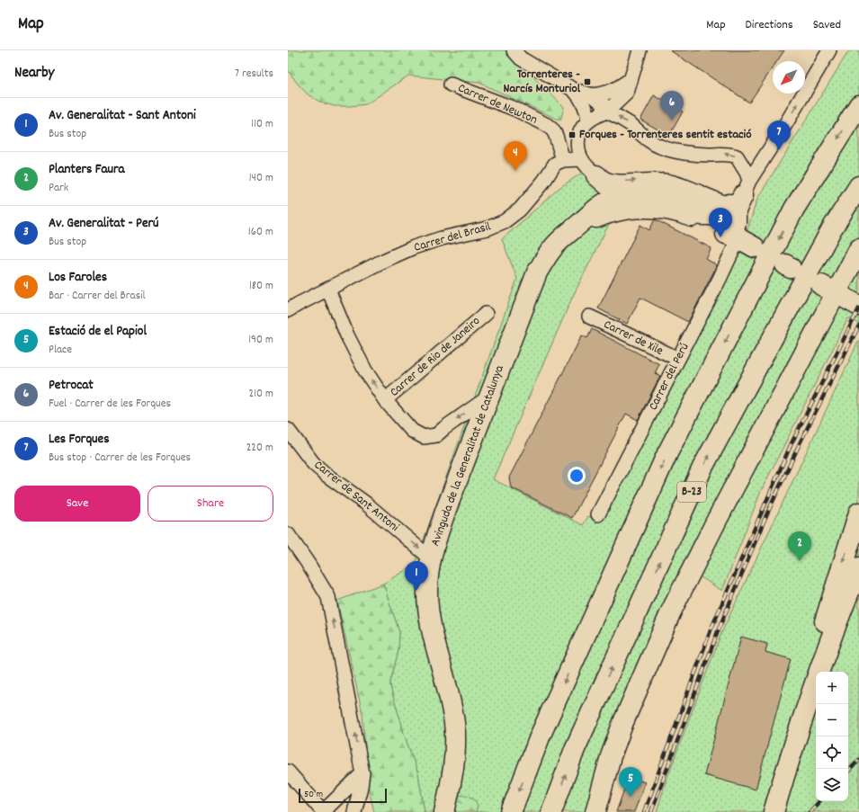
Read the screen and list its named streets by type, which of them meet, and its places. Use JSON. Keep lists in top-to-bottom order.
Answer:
{
  "streets": {
    "main road": ["Avinguda de la Generalitat de Catalunya", "B-23"],
    "street": [
      "Carrer de Newton",
      "Carrer del Brasil",
      "Carrer de Xile",
      "Carrer de Rio de Janeiro",
      "Carrer del Perú",
      "Carrer de Sant Antoni"
    ]
  },
  "crossings": [
    ["Carrer de Newton", "Carrer del Brasil"],
    ["Carrer de Xile", "Carrer del Perú"],
    ["Carrer del Perú", "Avinguda de la Generalitat de Catalunya"],
    ["Avinguda de la Generalitat de Catalunya", "Carrer de Sant Antoni"]
  ],
  "one_way": ["Carrer de Sant Antoni"],
  "places": {
    "transit": ["Torrenteres - Narcís Monturiol", "Forques - Torrenteres sentit estació"]
  },
  "scale_bar": "50 m",
  "north": "bottom left",
  "page": {
    "header": "Map",
    "nav": ["Map", "Directions", "Saved"],
    "heading": ["Nearby", "7 results"],
    "pins": [
      "6",
      "7",
      "4",
      "3",
      "2",
      "1",
      "5"
    ],
    "list": [
      {
        "mark": "1",
        "name": "Av. Generalitat - Sant Antoni",
        "note": "Bus stop",
        "value": "110 m"
      },
      {
        "mark": "2",
        "name": "Planters Faura",
        "note": "Park",
        "value": "140 m"
      },
      {
        "mark": "3",
        "name": "Av. Generalitat - Perú",
        "note": "Bus stop",
        "value": "160 m"
      },
      {
        "mark": "4",
        "name": "Los Faroles",
        "note": "Bar · Carrer del Brasil",
        "value": "180 m"
      },
      {
        "mark": "5",
        "name": "Estació de el Papiol",
        "note": "Place",
        "value": "190 m"
      },
      {
        "mark": "6",
        "name": "Petrocat",
        "note": "Fuel · Carrer de les Forques",
        "value": "210 m"
      },
      {
        "mark": "7",
        "name": "Les Forques",
        "note": "Bus stop · Carrer de les Forques",
        "value": "220 m"
      }
    ],
    "buttons": ["Save", "Share"],
    "map_buttons": ["+", "−"],
    "scale": "50 m"
  }
}
